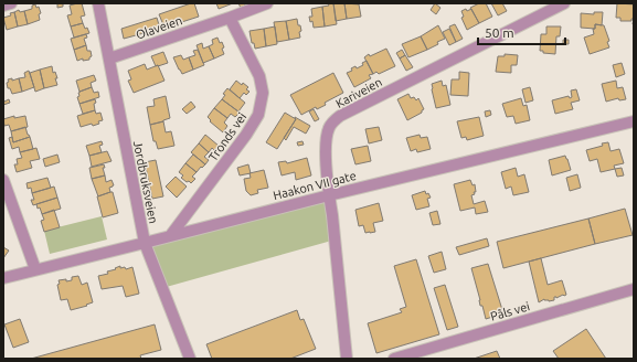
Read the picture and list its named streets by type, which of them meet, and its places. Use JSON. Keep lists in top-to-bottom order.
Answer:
{
  "streets": {
    "street": [
      "Olaveien",
      "Kariveien",
      "Tronds vei",
      "Jordbruksveien",
      "Haakon VII gate",
      "Påls vei"
    ]
  },
  "crossings": [
    ["Olaveien", "Tronds vei"],
    ["Olaveien", "Jordbruksveien"],
    ["Kariveien", "Haakon VII gate"],
    ["Tronds vei", "Haakon VII gate"],
    ["Jordbruksveien", "Haakon VII gate"]
  ],
  "scale_bar": "50 m"
}
